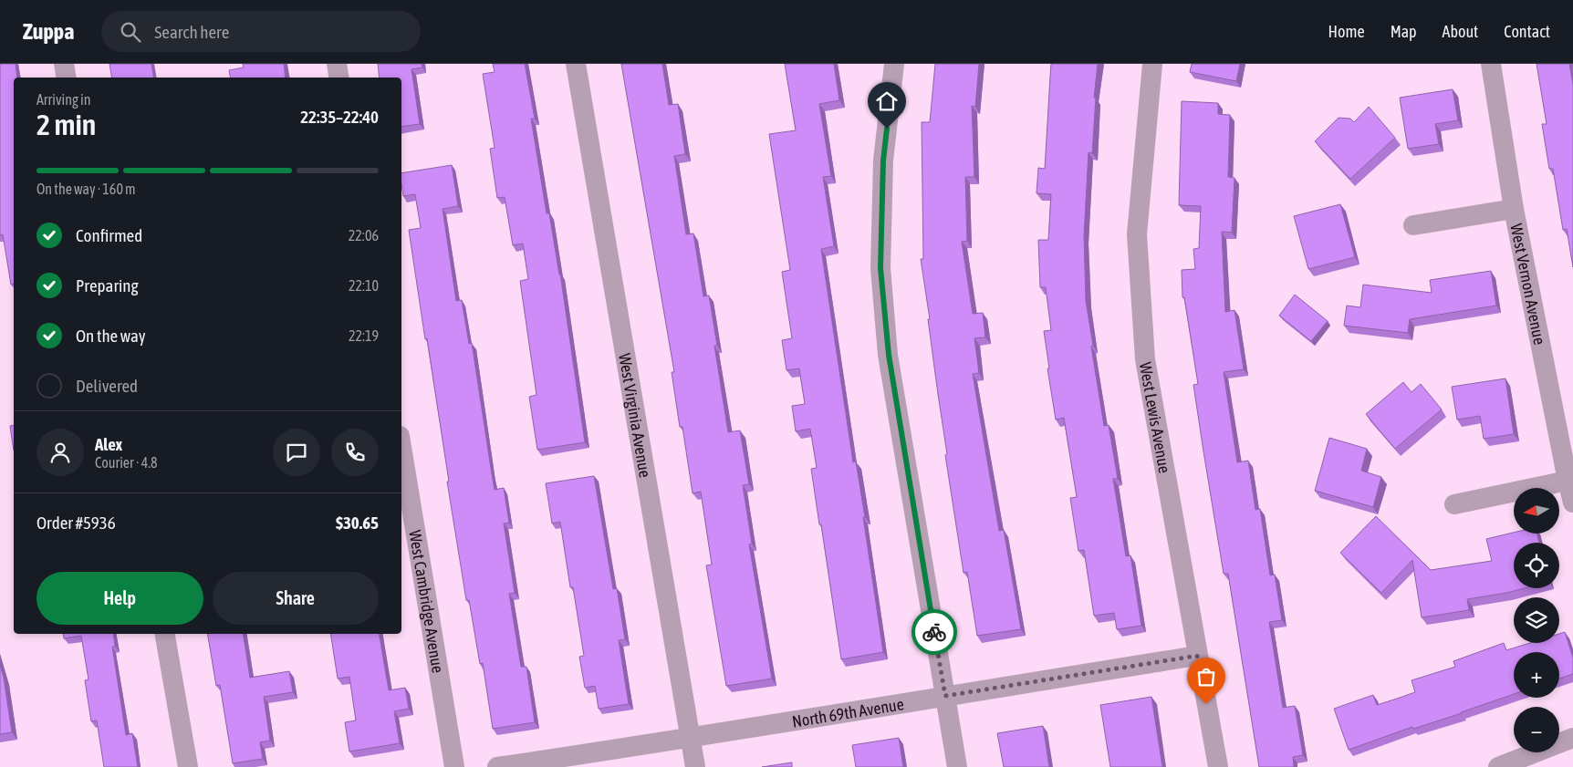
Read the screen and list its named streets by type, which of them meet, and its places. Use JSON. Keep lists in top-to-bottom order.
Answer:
{
  "streets": {
    "street": [
      "West Vernon Avenue",
      "West Virginia Avenue",
      "West Lewis Avenue",
      "West Cambridge Avenue",
      "North 69th Avenue"
    ]
  },
  "crossings": [
    ["West Virginia Avenue", "North 69th Avenue"],
    ["West Lewis Avenue", "North 69th Avenue"]
  ],
  "north": "left",
  "page": {
    "header": "Zuppa",
    "search": "Search here",
    "nav": [
      "Home",
      "Map",
      "About",
      "Contact"
    ],
    "heading": ["2 min", "Arriving in", "22:35–22:40"],
    "panel": [
      "Alex",
      "Courier · 4.8",
      "Order #5936",
      "$30.65"
    ],
    "bar": "On the way · 160 m",
    "list": [
      ["Confirmed", "22:06"],
      ["Preparing", "22:10"],
      ["On the way", "22:19"],
      "Delivered"
    ],
    "map_buttons": ["+", "−"],
    "buttons": ["Help", "Share"]
  }
}
